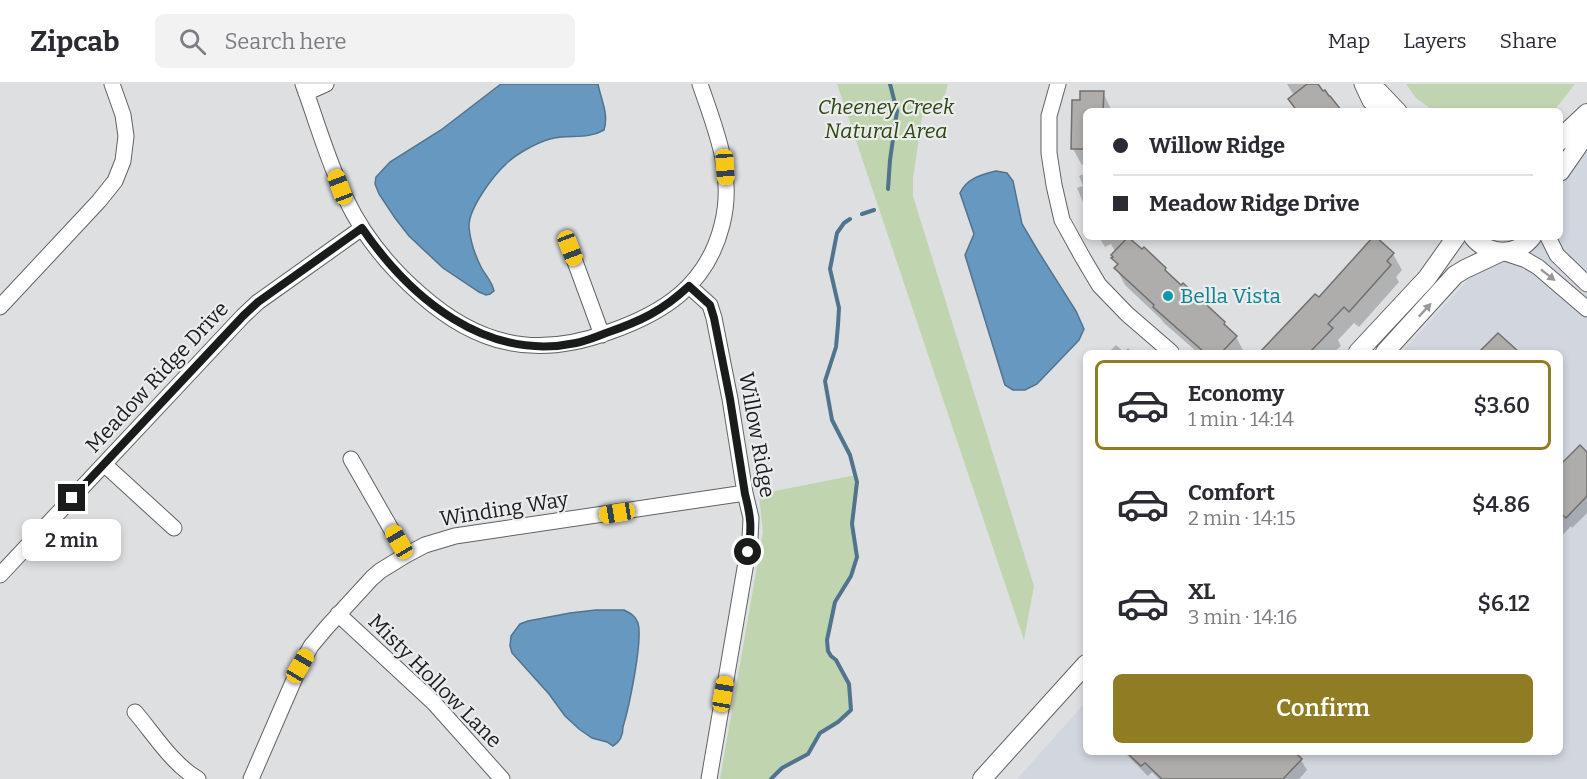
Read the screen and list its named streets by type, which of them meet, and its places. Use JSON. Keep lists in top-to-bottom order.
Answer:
{
  "streets": {
    "street": [
      "Meadow Ridge Drive",
      "Willow Ridge",
      "Winding Way",
      "Misty Hollow Lane"
    ]
  },
  "crossings": [
    ["Willow Ridge", "Winding Way"],
    ["Winding Way", "Misty Hollow Lane"]
  ],
  "parks": ["Cheeney Creek Natural Area"],
  "places": ["Bella Vista"],
  "page": {
    "header": "Zipcab",
    "search": "Search here",
    "nav": ["Map", "Layers", "Share"],
    "banner": ["Willow Ridge", "Meadow Ridge Drive"],
    "list": [
      {
        "name": "Economy",
        "note": "1 min · 14:14",
        "value": "$3.60"
      },
      {
        "name": "Comfort",
        "note": "2 min · 14:15",
        "value": "$4.86"
      },
      {
        "name": "XL",
        "note": "3 min · 14:16",
        "value": "$6.12"
      }
    ],
    "bubble": "2 min",
    "buttons": "Confirm"
  }
}
